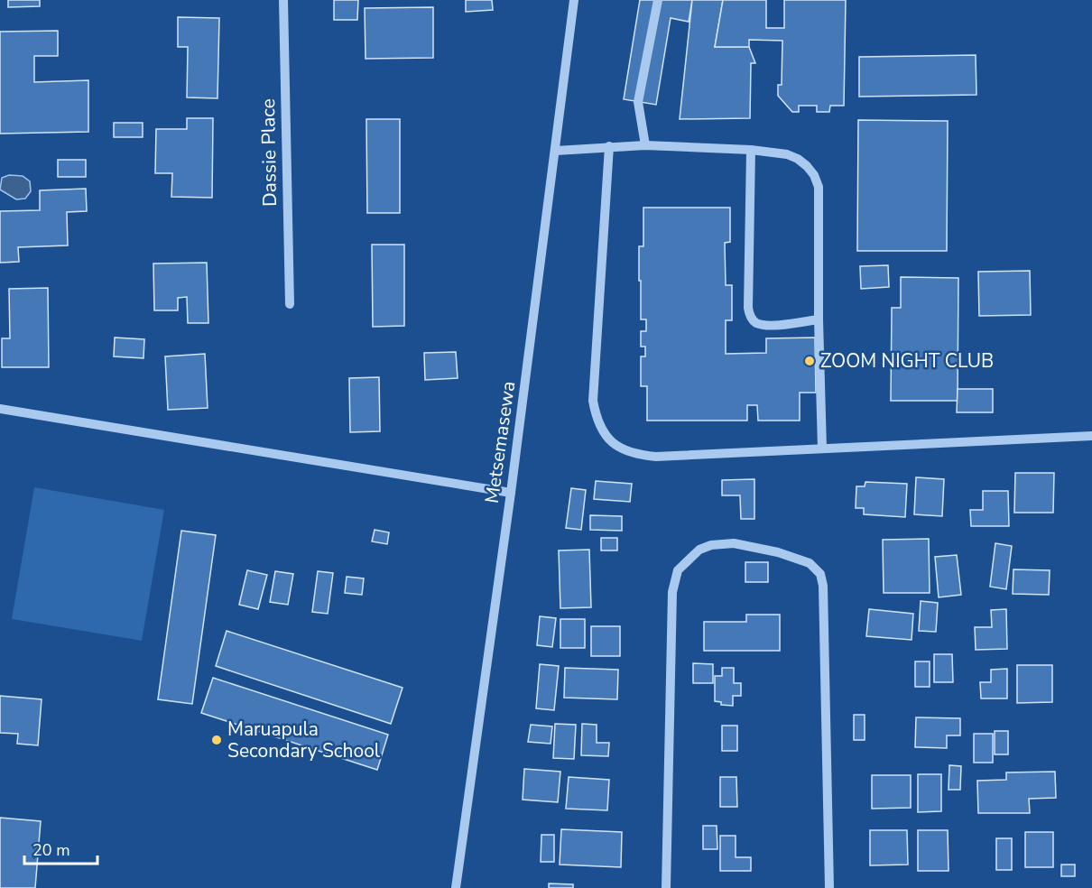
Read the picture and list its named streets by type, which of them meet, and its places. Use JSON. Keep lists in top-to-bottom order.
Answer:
{
  "streets": {
    "street": ["Dassie Place", "Metsemasewa"]
  },
  "places": ["ZOOM NIGHT CLUB", "Maruapula Secondary School"],
  "scale_bar": "20 m"
}
